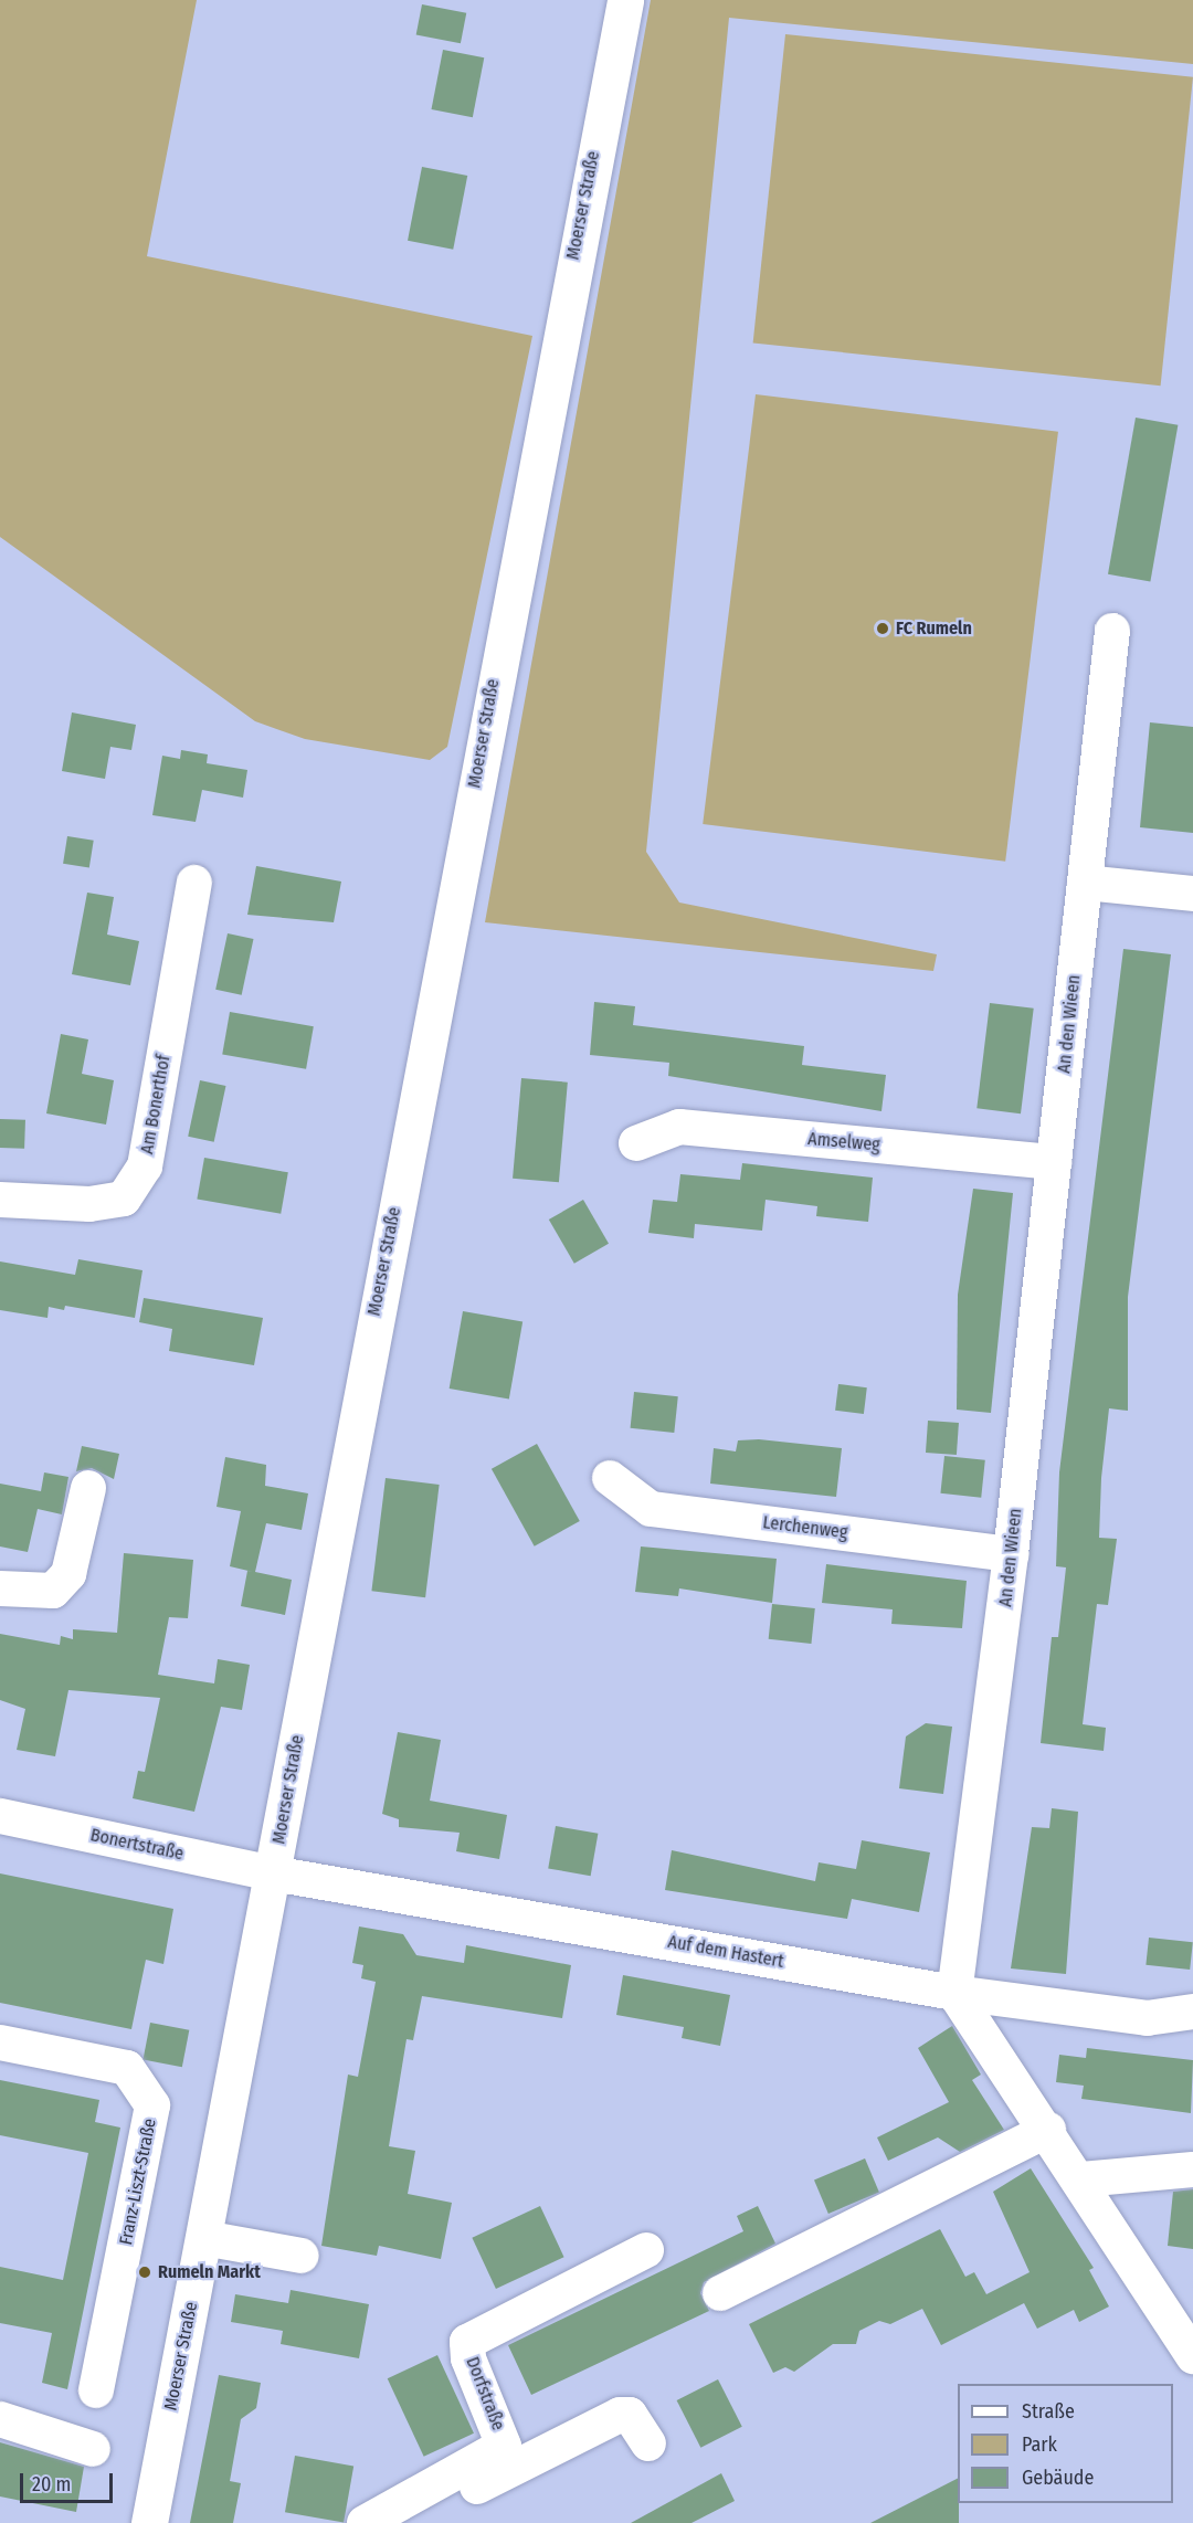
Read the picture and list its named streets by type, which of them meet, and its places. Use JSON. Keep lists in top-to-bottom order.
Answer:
{
  "streets": {
    "main road": ["Moerser Straße"],
    "street": [
      "An den Wieen",
      "Am Bonerthof",
      "Amselweg",
      "Lerchenweg",
      "Bonertstraße",
      "Auf dem Hastert",
      "Franz-Liszt-Straße",
      "Dorfstraße"
    ]
  },
  "crossings": [
    ["Moerser Straße", "Bonertstraße"],
    ["Moerser Straße", "Auf dem Hastert"],
    ["An den Wieen", "Amselweg"],
    ["An den Wieen", "Lerchenweg"],
    ["An den Wieen", "Auf dem Hastert"],
    ["Bonertstraße", "Auf dem Hastert"]
  ],
  "places": ["FC Rumeln", "Rumeln Markt"],
  "legend": ["Straße", "Park", "Gebäude"],
  "scale_bar": "20 m"
}
